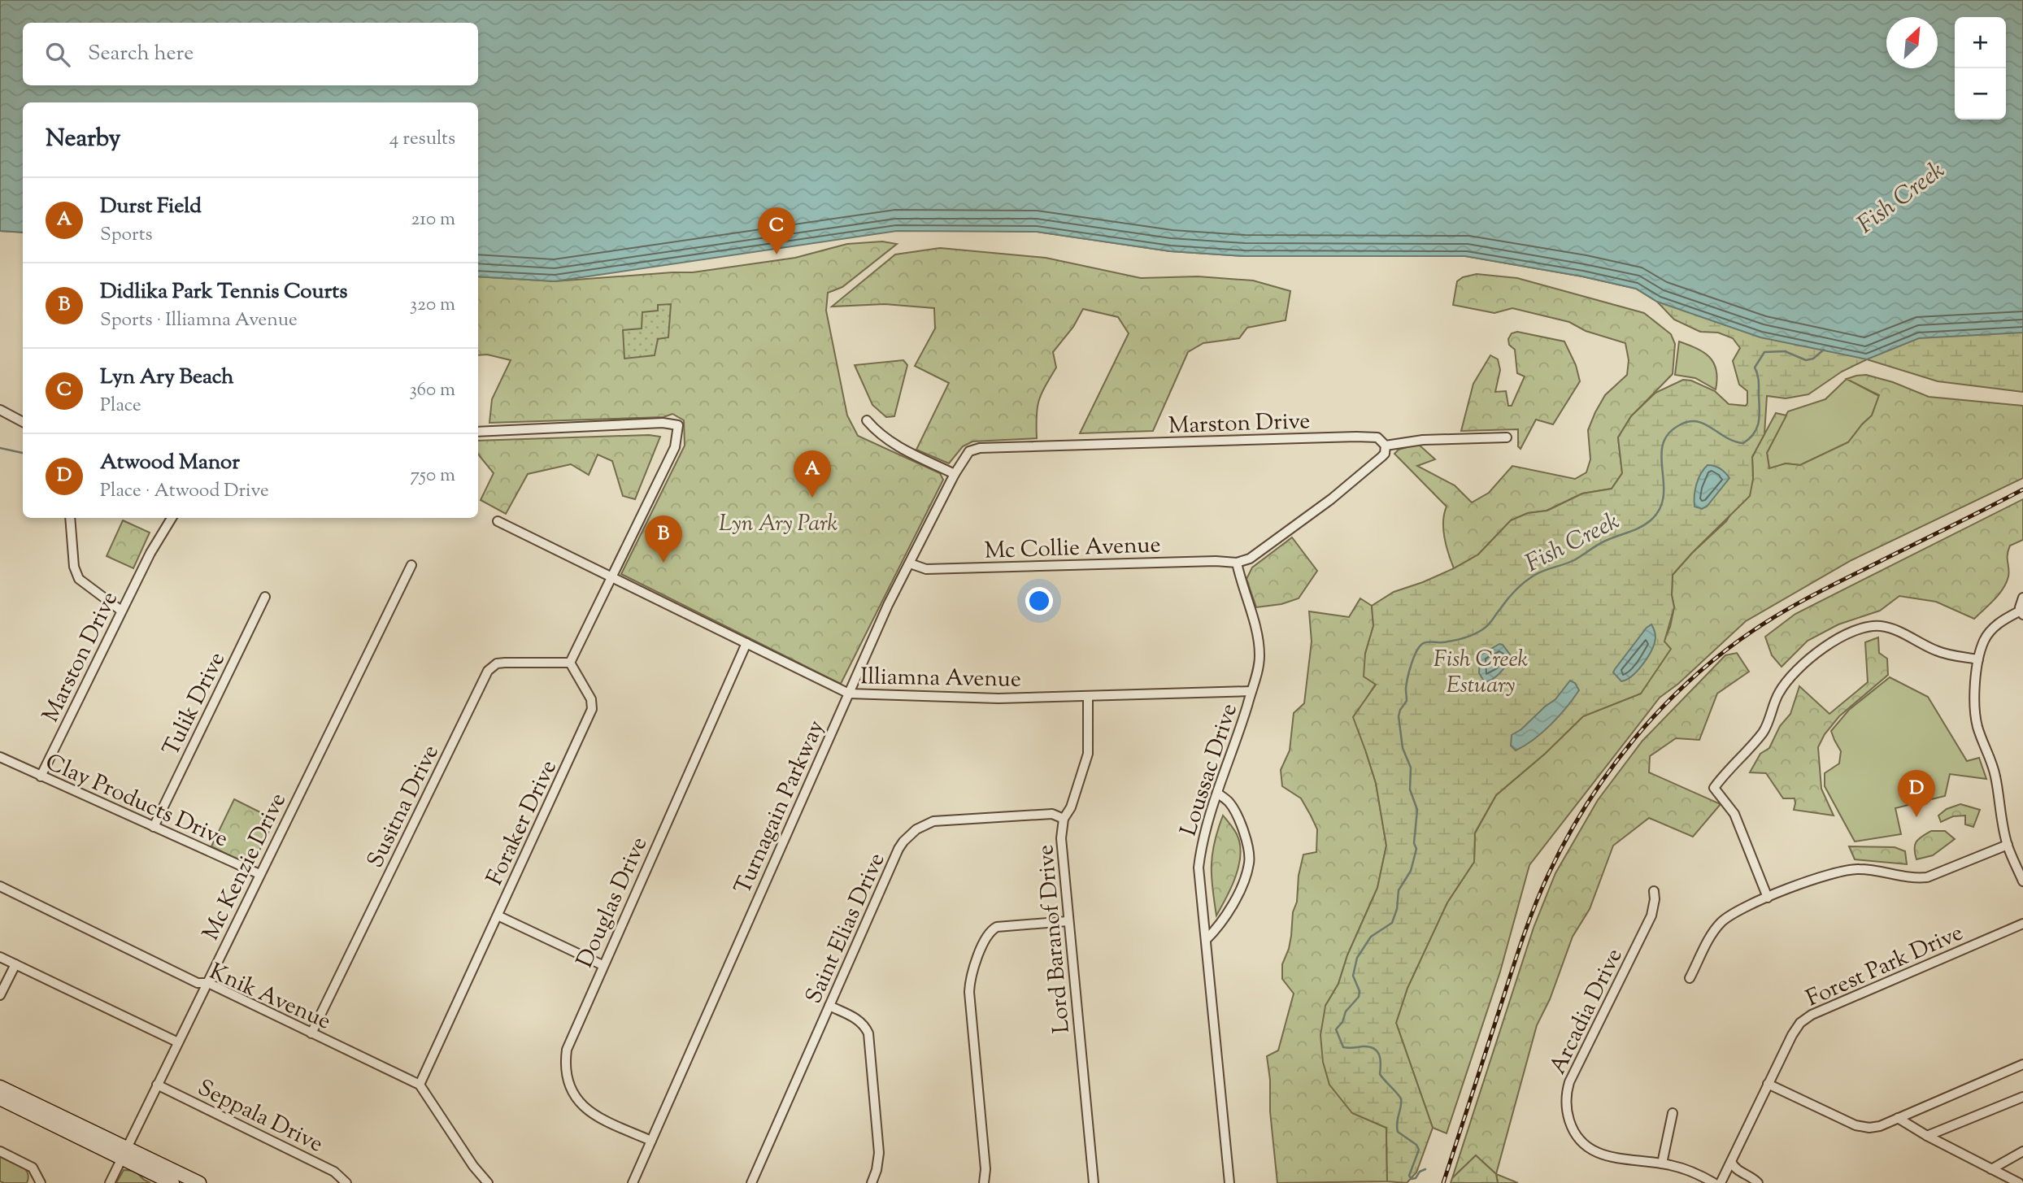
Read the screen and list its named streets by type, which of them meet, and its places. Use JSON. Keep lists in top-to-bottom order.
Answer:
{
  "streets": {
    "street": [
      "Marston Drive",
      "Mc Collie Avenue",
      "Illiamna Avenue",
      "Tulik Drive",
      "Loussac Drive",
      "Clay Products Drive",
      "Susitna Drive",
      "Turnagain Parkway",
      "Foraker Drive",
      "Mc Kenzie Drive",
      "Douglas Drive",
      "Saint Elias Drive",
      "Lord Baranof Drive",
      "Forest Park Drive",
      "Knik Avenue",
      "Arcadia Drive",
      "Seppala Drive"
    ]
  },
  "crossings": [
    ["Marston Drive", "Clay Products Drive"],
    ["Marston Drive", "Turnagain Parkway"],
    ["Mc Collie Avenue", "Loussac Drive"],
    ["Mc Collie Avenue", "Turnagain Parkway"],
    ["Illiamna Avenue", "Loussac Drive"],
    ["Illiamna Avenue", "Turnagain Parkway"],
    ["Illiamna Avenue", "Douglas Drive"],
    ["Illiamna Avenue", "Lord Baranof Drive"],
    ["Tulik Drive", "Clay Products Drive"],
    ["Clay Products Drive", "Mc Kenzie Drive"],
    ["Susitna Drive", "Foraker Drive"],
    ["Susitna Drive", "Knik Avenue"],
    ["Turnagain Parkway", "Douglas Drive"],
    ["Foraker Drive", "Knik Avenue"],
    ["Mc Kenzie Drive", "Knik Avenue"],
    ["Mc Kenzie Drive", "Seppala Drive"],
    ["Saint Elias Drive", "Lord Baranof Drive"]
  ],
  "water": ["Fish Creek"],
  "parks": ["Lyn Ary Park", "Fish Creek Estuary"],
  "north": "top right",
  "page": {
    "map_buttons": ["+", "−"],
    "search": "Search here",
    "heading": ["Nearby", "4 results"],
    "list": [
      {
        "mark": "A",
        "name": "Durst Field",
        "note": "Sports",
        "value": "210 m"
      },
      {
        "mark": "B",
        "name": "Didlika Park Tennis Courts",
        "note": "Sports · Illiamna Avenue",
        "value": "320 m"
      },
      {
        "mark": "C",
        "name": "Lyn Ary Beach",
        "note": "Place",
        "value": "360 m"
      },
      {
        "mark": "D",
        "name": "Atwood Manor",
        "note": "Place · Atwood Drive",
        "value": "750 m"
      }
    ],
    "pins": [
      "C",
      "A",
      "B",
      "D"
    ]
  }
}
